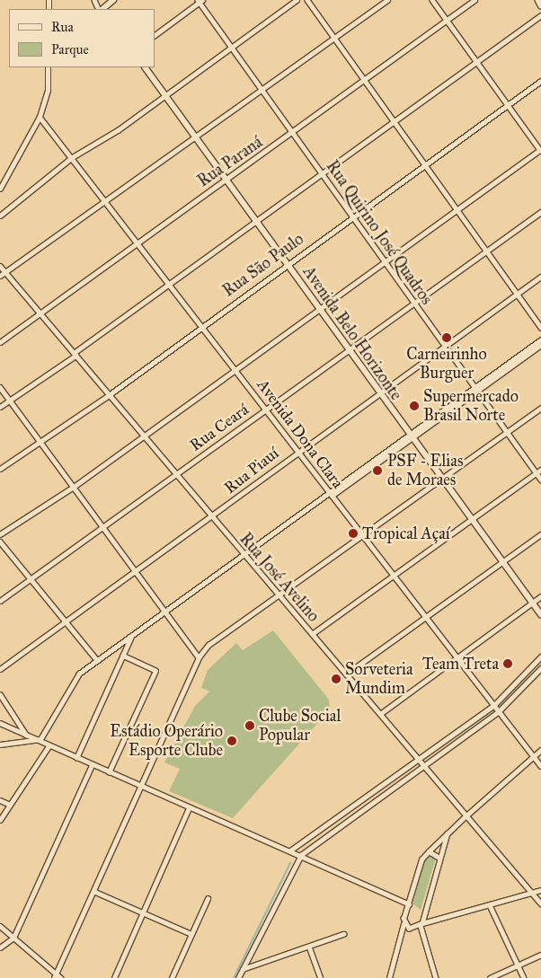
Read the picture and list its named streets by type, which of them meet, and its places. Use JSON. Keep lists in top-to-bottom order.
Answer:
{
  "streets": {
    "street": [
      "Rua Paraná",
      "Rua Quirino José Quadros",
      "Rua São Paulo",
      "Avenida Belo Horizonte",
      "Rua Ceará",
      "Avenida Dona Clara",
      "Rua Piauí",
      "Rua José Avelino"
    ]
  },
  "crossings": [
    ["Rua Paraná", "Rua Quirino José Quadros"],
    ["Rua Paraná", "Avenida Belo Horizonte"],
    ["Rua Paraná", "Avenida Dona Clara"],
    ["Rua Paraná", "Rua José Avelino"],
    ["Rua Quirino José Quadros", "Rua São Paulo"],
    ["Rua Quirino José Quadros", "Rua Ceará"],
    ["Rua Quirino José Quadros", "Rua Piauí"],
    ["Rua São Paulo", "Avenida Belo Horizonte"],
    ["Rua São Paulo", "Avenida Dona Clara"],
    ["Rua São Paulo", "Rua José Avelino"],
    ["Avenida Belo Horizonte", "Rua Ceará"],
    ["Avenida Belo Horizonte", "Rua Piauí"],
    ["Rua Ceará", "Avenida Dona Clara"],
    ["Rua Ceará", "Rua José Avelino"],
    ["Avenida Dona Clara", "Rua Piauí"],
    ["Rua Piauí", "Rua José Avelino"]
  ],
  "places": [
    "Carneirinho Burguer",
    "Supermercado Brasil Norte",
    "PSF - Elias de Moraes",
    "Tropical Açaí",
    "Team Treta",
    "Sorveteria Mundim",
    "Clube Social Popular",
    "Estádio Operário Esporte Clube"
  ],
  "legend": ["Rua", "Parque"]
}
